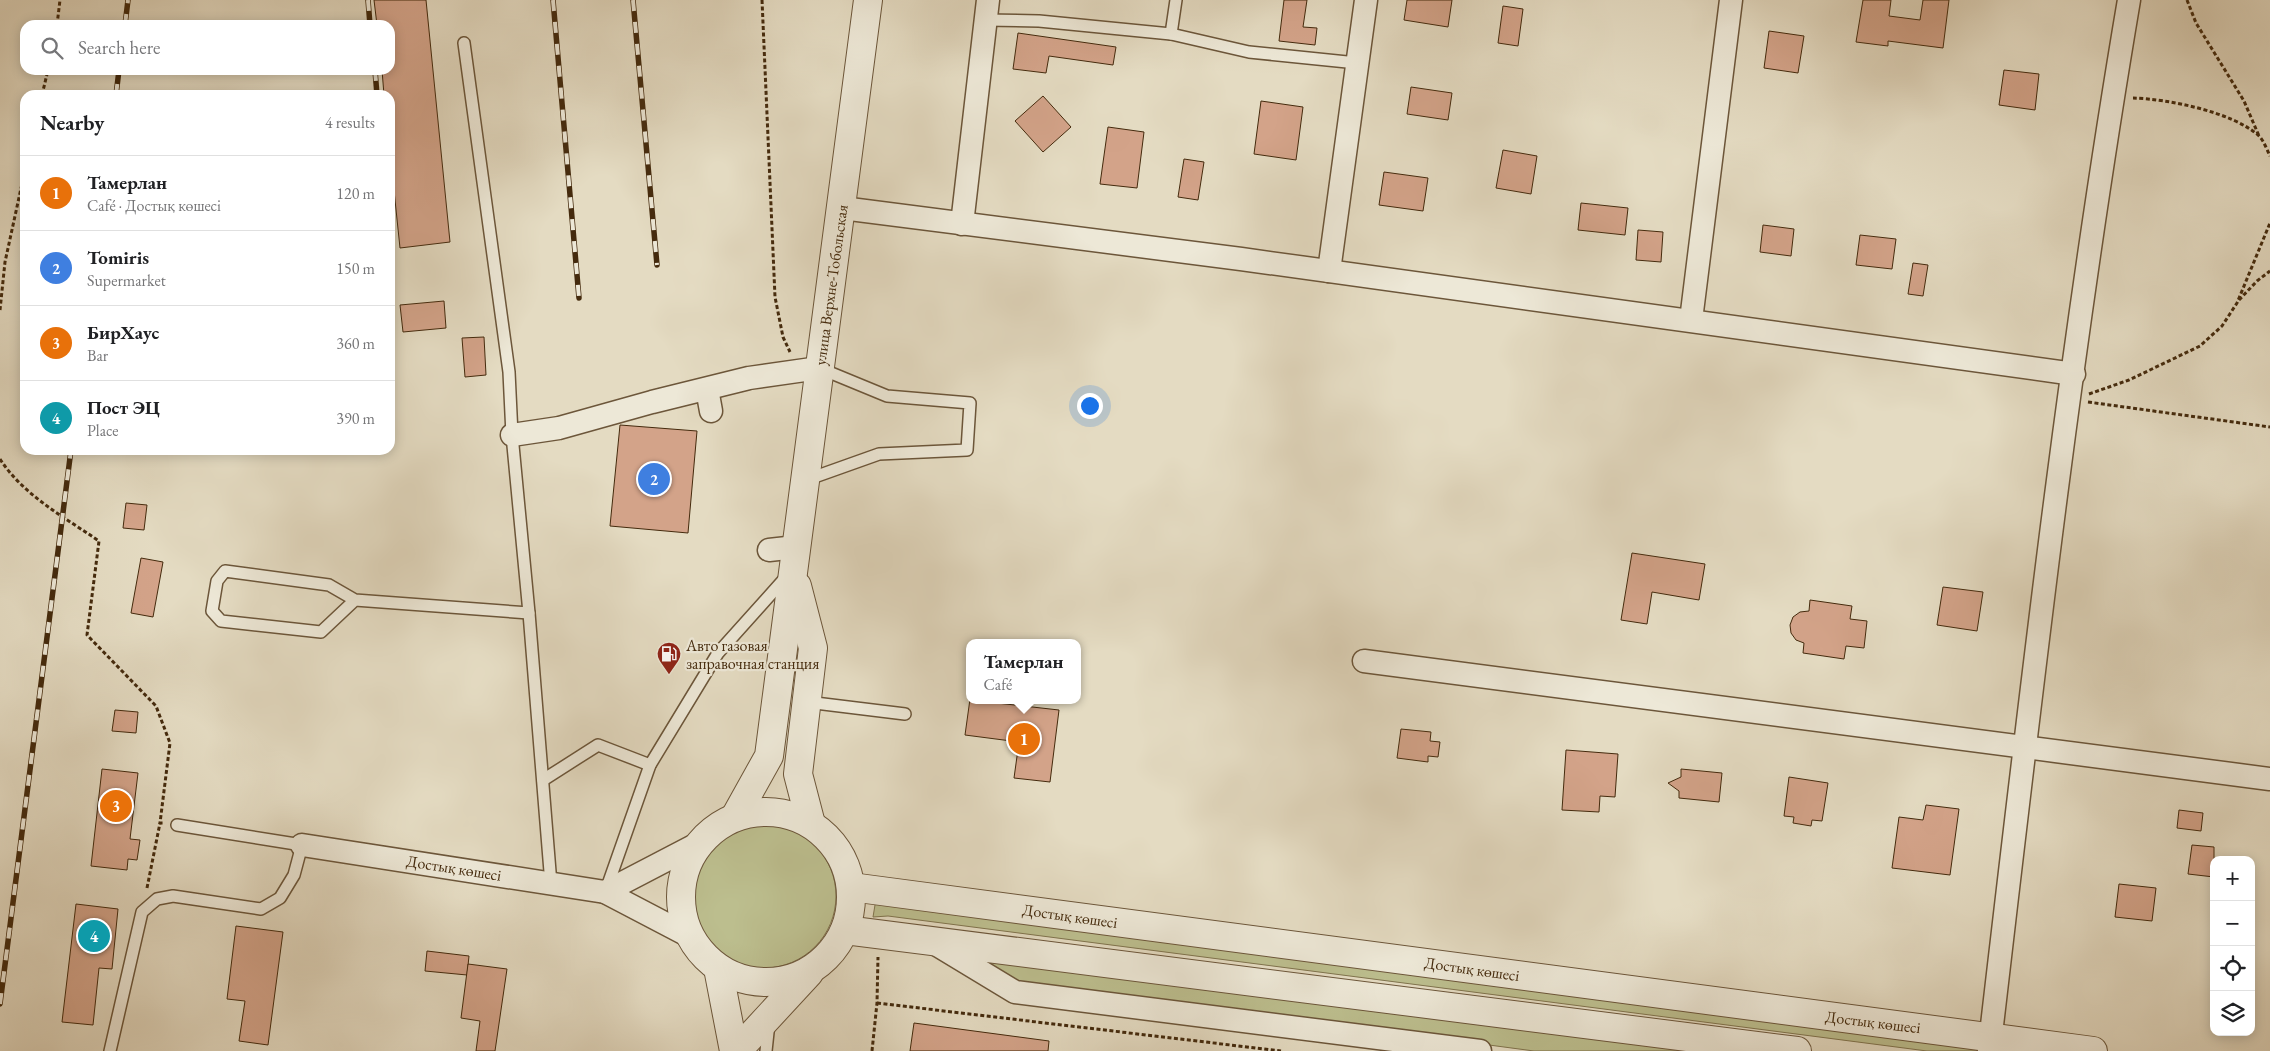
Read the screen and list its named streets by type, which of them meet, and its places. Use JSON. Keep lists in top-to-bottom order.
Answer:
{
  "streets": {
    "street": ["улица Верхне-Тобольская", "Достық көшесі"]
  },
  "crossings": [
    ["улица Верхне-Тобольская", "Достық көшесі"]
  ],
  "places": {
    "fuel station": ["Авто газовая заправочная станция"]
  },
  "page": {
    "search": "Search here",
    "heading": ["Nearby", "4 results"],
    "list": [
      {
        "mark": "1",
        "name": "Тамерлан",
        "note": "Café · Достық көшесі",
        "value": "120 m"
      },
      {
        "mark": "2",
        "name": "Tomiris",
        "note": "Supermarket",
        "value": "150 m"
      },
      {
        "mark": "3",
        "name": "БирХаус",
        "note": "Bar",
        "value": "360 m"
      },
      {
        "mark": "4",
        "name": "Пост ЭЦ",
        "note": "Place",
        "value": "390 m"
      }
    ],
    "pins": [
      "2",
      "1",
      "3",
      "4"
    ],
    "popup": ["Тамерлан", "Café"],
    "map_buttons": ["+", "−"]
  }
}
